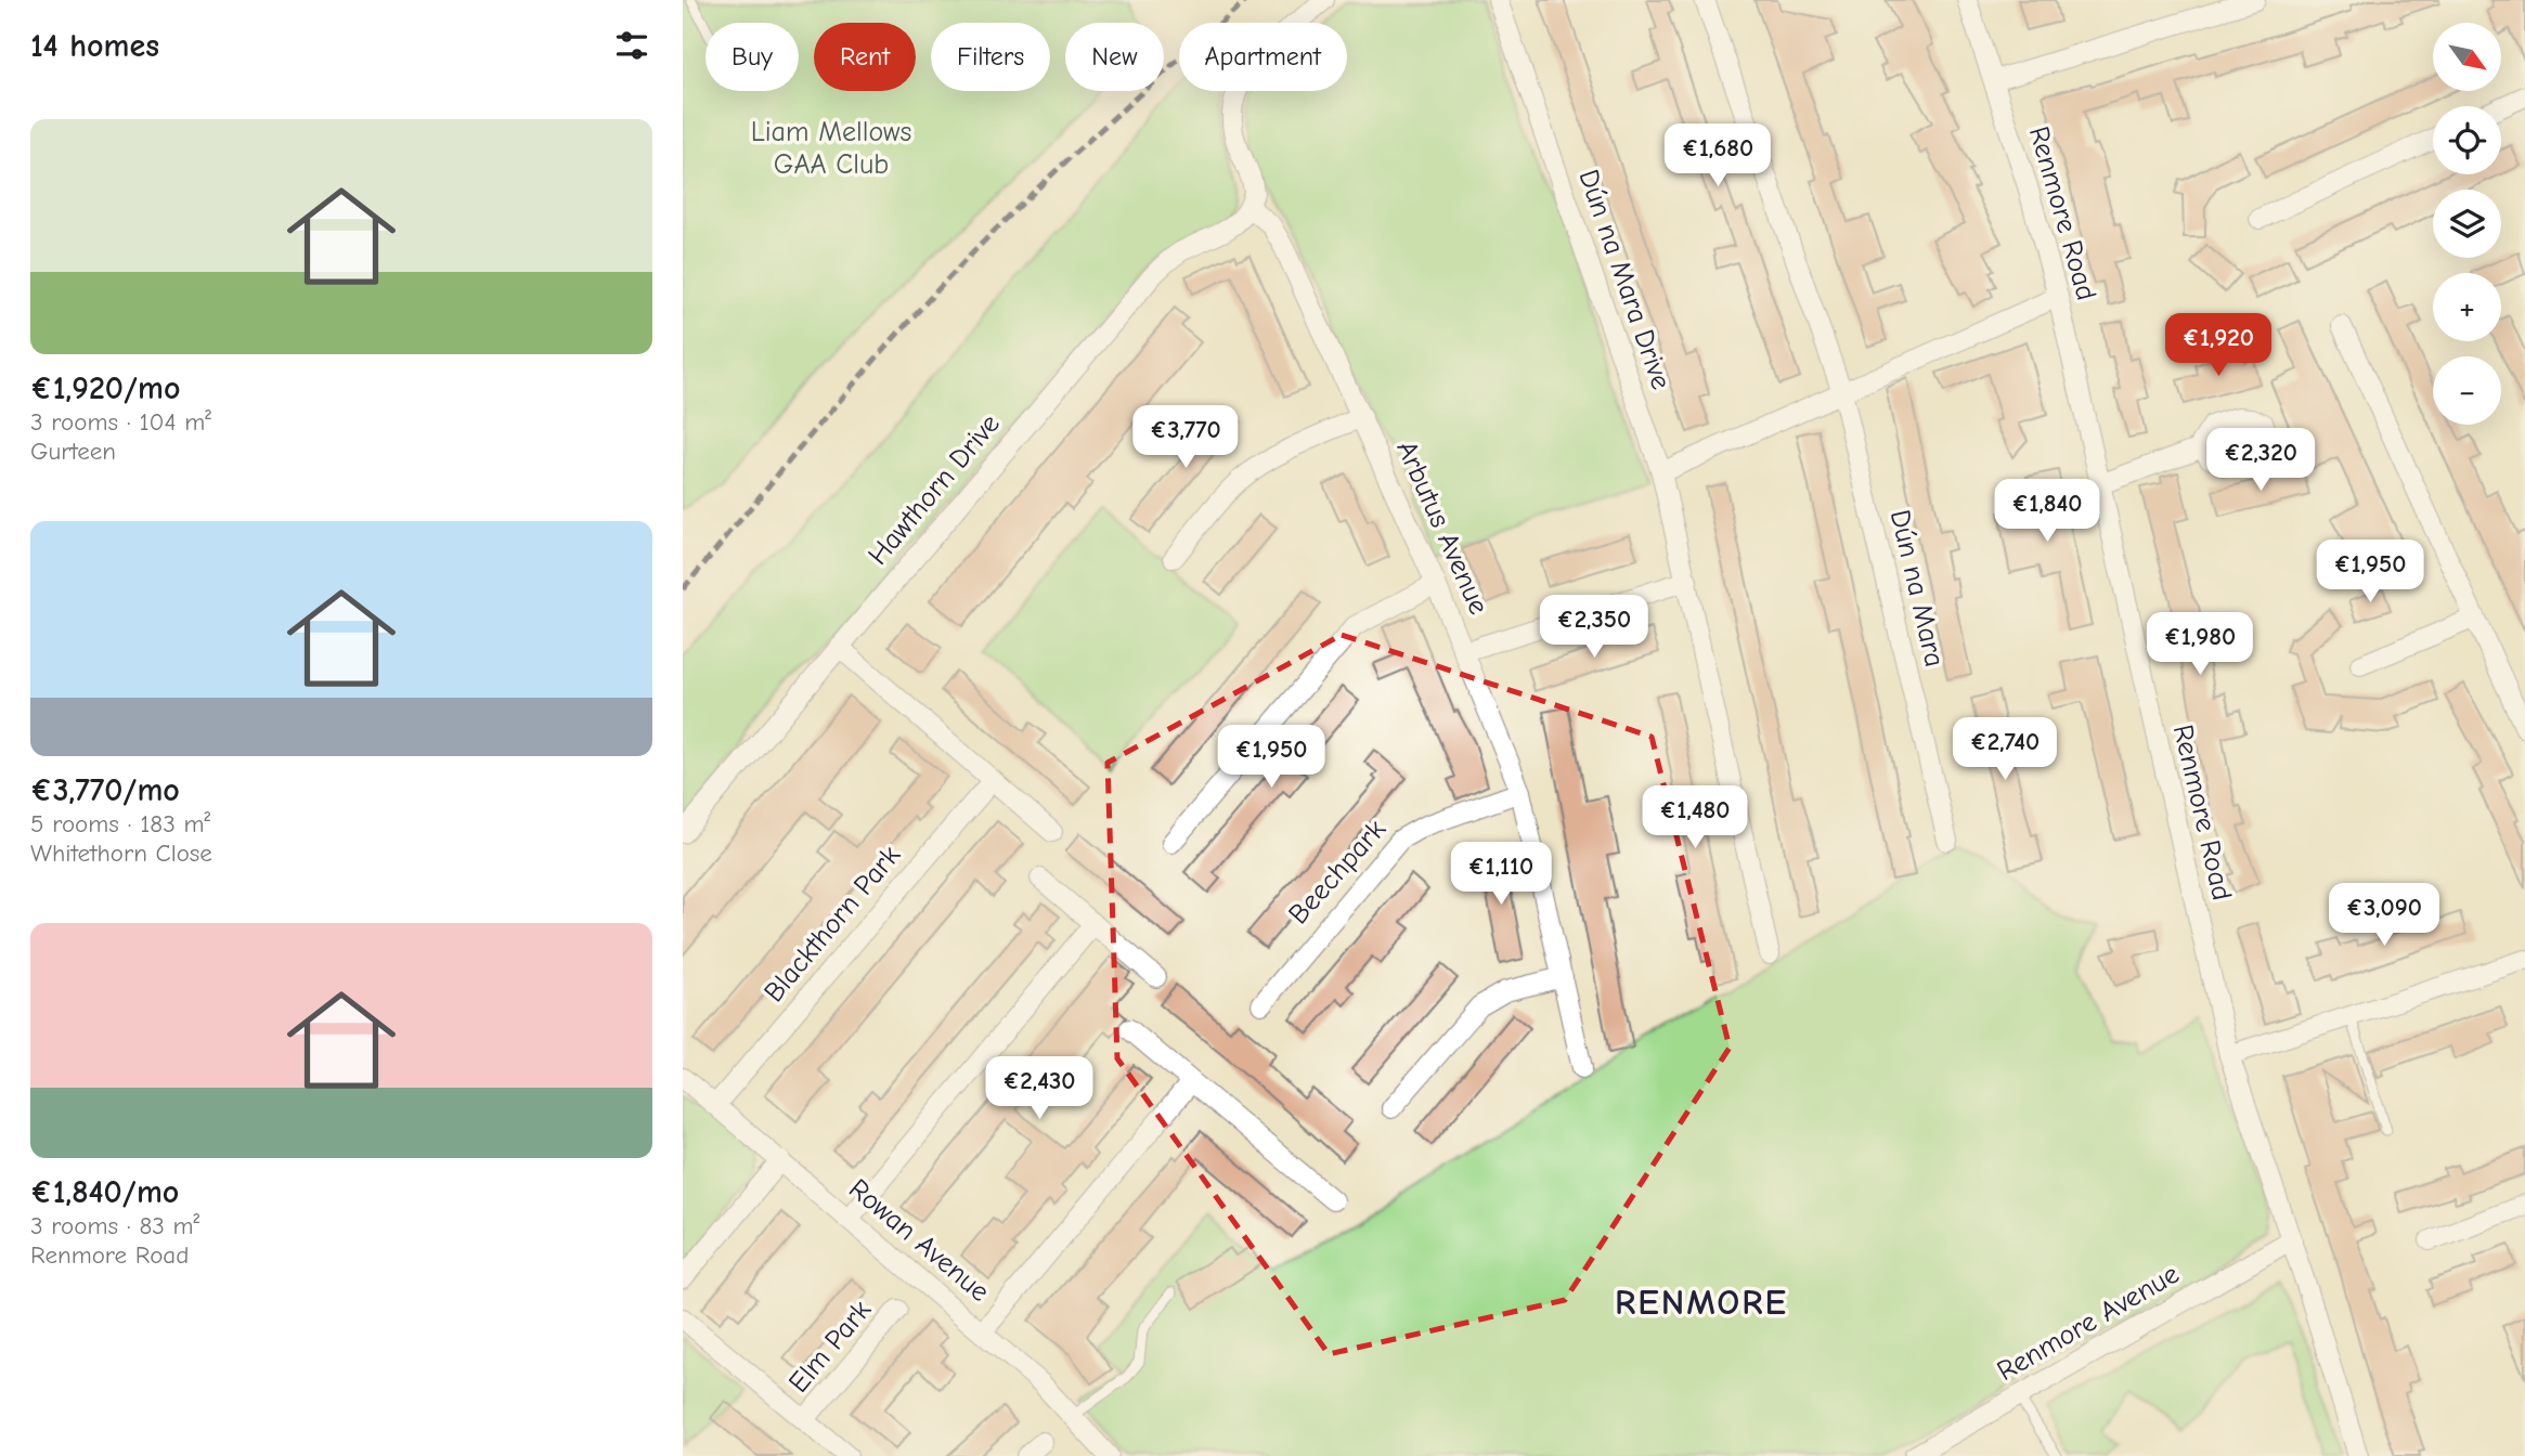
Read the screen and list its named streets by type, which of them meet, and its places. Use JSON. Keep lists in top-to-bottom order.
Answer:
{
  "streets": {
    "street": [
      "Renmore Road",
      "Dún na Mara Drive",
      "Hawthorn Drive",
      "Arbutus Avenue",
      "Dún na Mara",
      "Beechpark",
      "Blackthorn Park",
      "Rowan Avenue",
      "Renmore Avenue",
      "Elm Park"
    ]
  },
  "crossings": [
    ["Renmore Road", "Renmore Avenue"],
    ["Hawthorn Drive", "Arbutus Avenue"],
    ["Arbutus Avenue", "Beechpark"],
    ["Blackthorn Park", "Rowan Avenue"]
  ],
  "districts": ["RENMORE"],
  "parks": ["Liam Mellows GAA Club"],
  "north": "bottom right",
  "page": {
    "heading": "14 homes",
    "map_buttons": ["+", "−"],
    "chip": [
      "Buy",
      "Rent",
      "Filters",
      "New",
      "Apartment"
    ],
    "list": [
      {
        "name": "€1,920/mo",
        "note": "3 rooms · 104 m² · Gurteen"
      },
      {
        "name": "€3,770/mo",
        "note": "5 rooms · 183 m² · Whitethorn Close"
      },
      {
        "name": "€1,840/mo",
        "note": "3 rooms · 83 m² · Renmore Road"
      }
    ],
    "price": [
      "€1,680",
      "€1,920",
      "€3,770",
      "€2,320",
      "€1,840",
      "€1,950",
      "€2,350",
      "€1,980",
      "€2,740",
      "€1,950",
      "€1,480",
      "€1,110",
      "€3,090",
      "€2,430"
    ]
  }
}
